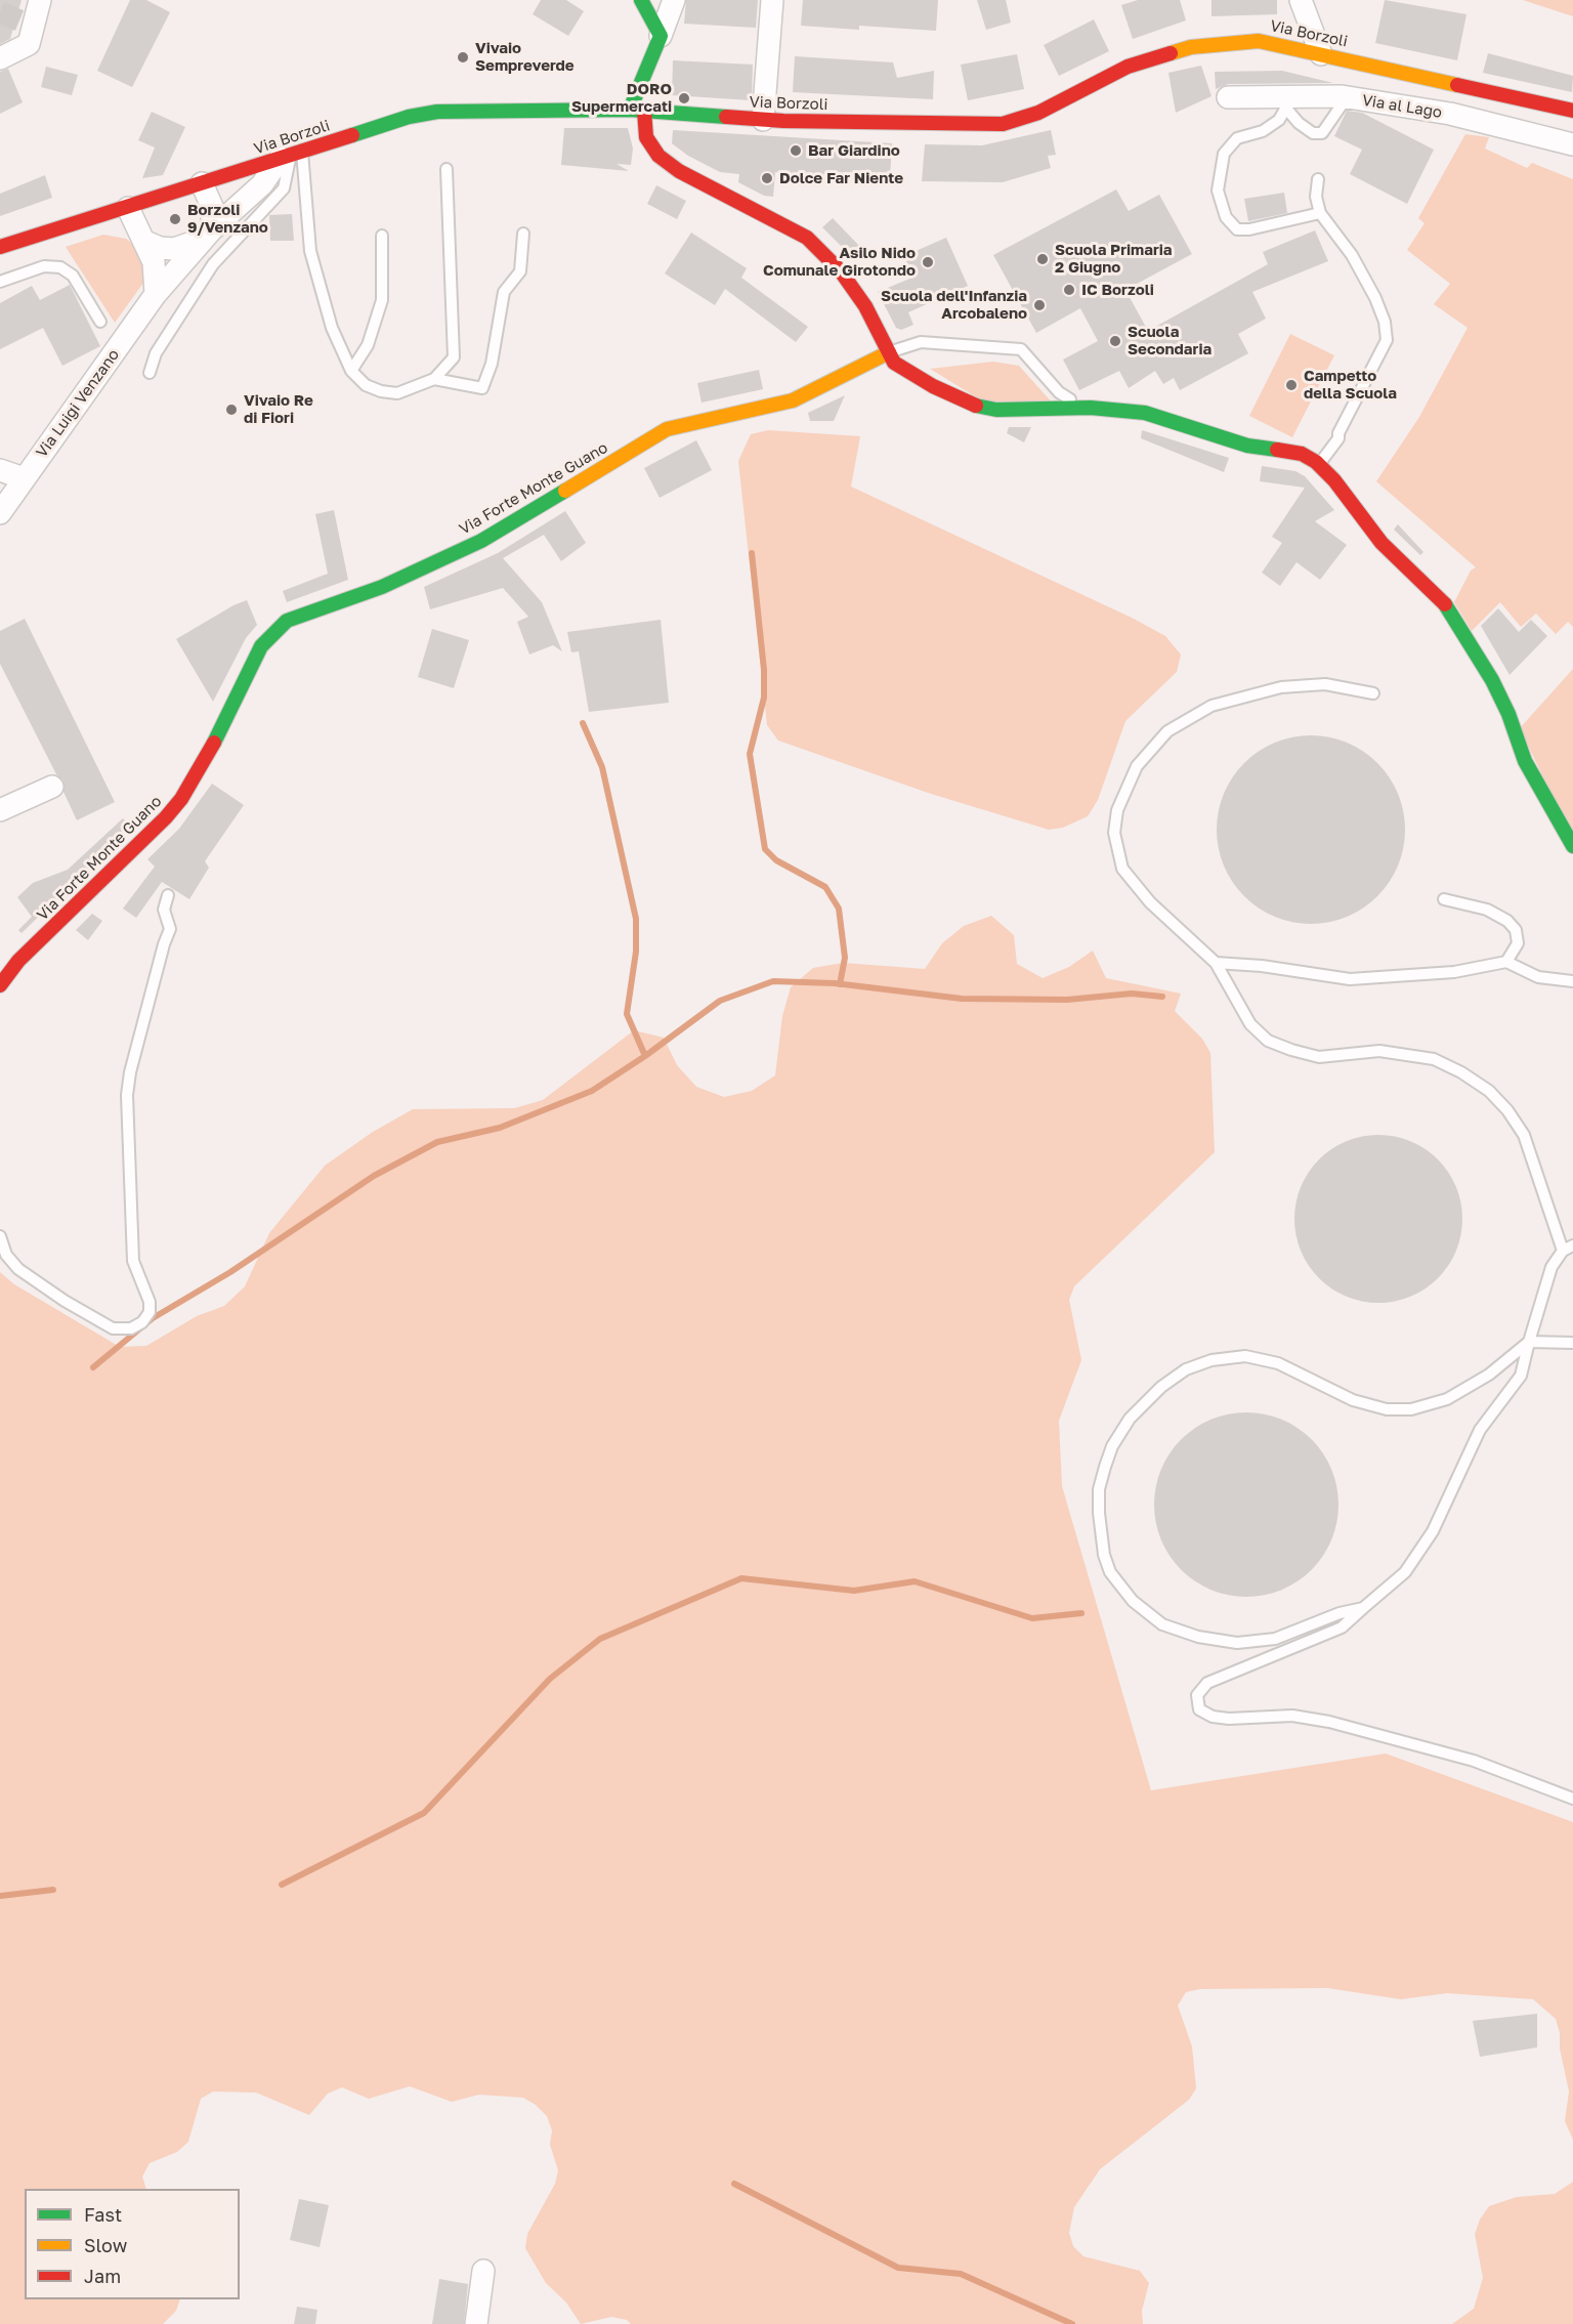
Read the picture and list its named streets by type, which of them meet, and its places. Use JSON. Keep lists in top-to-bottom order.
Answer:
{
  "streets": {
    "street": [
      "Via Borzoli",
      "Via al Lago",
      "Via Luigi Venzano",
      "Via Forte Monte Guano"
    ]
  },
  "crossings": [
    ["Via Borzoli", "Via Luigi Venzano"]
  ],
  "places": [
    "Vivaio Sempreverde",
    "DORO Supermercati",
    "Bar Giardino",
    "Dolce Far Niente",
    "Borzoli 9/Venzano",
    "Scuola Primaria 2 Giugno",
    "Asilo Nido Comunale Girotondo",
    "IC Borzoli",
    "Scuola dell'Infanzia Arcobaleno",
    "Scuola Secondaria",
    "Campetto della Scuola",
    "Vivaio Re di Fiori"
  ],
  "legend": ["Fast", "Slow", "Jam"]
}
